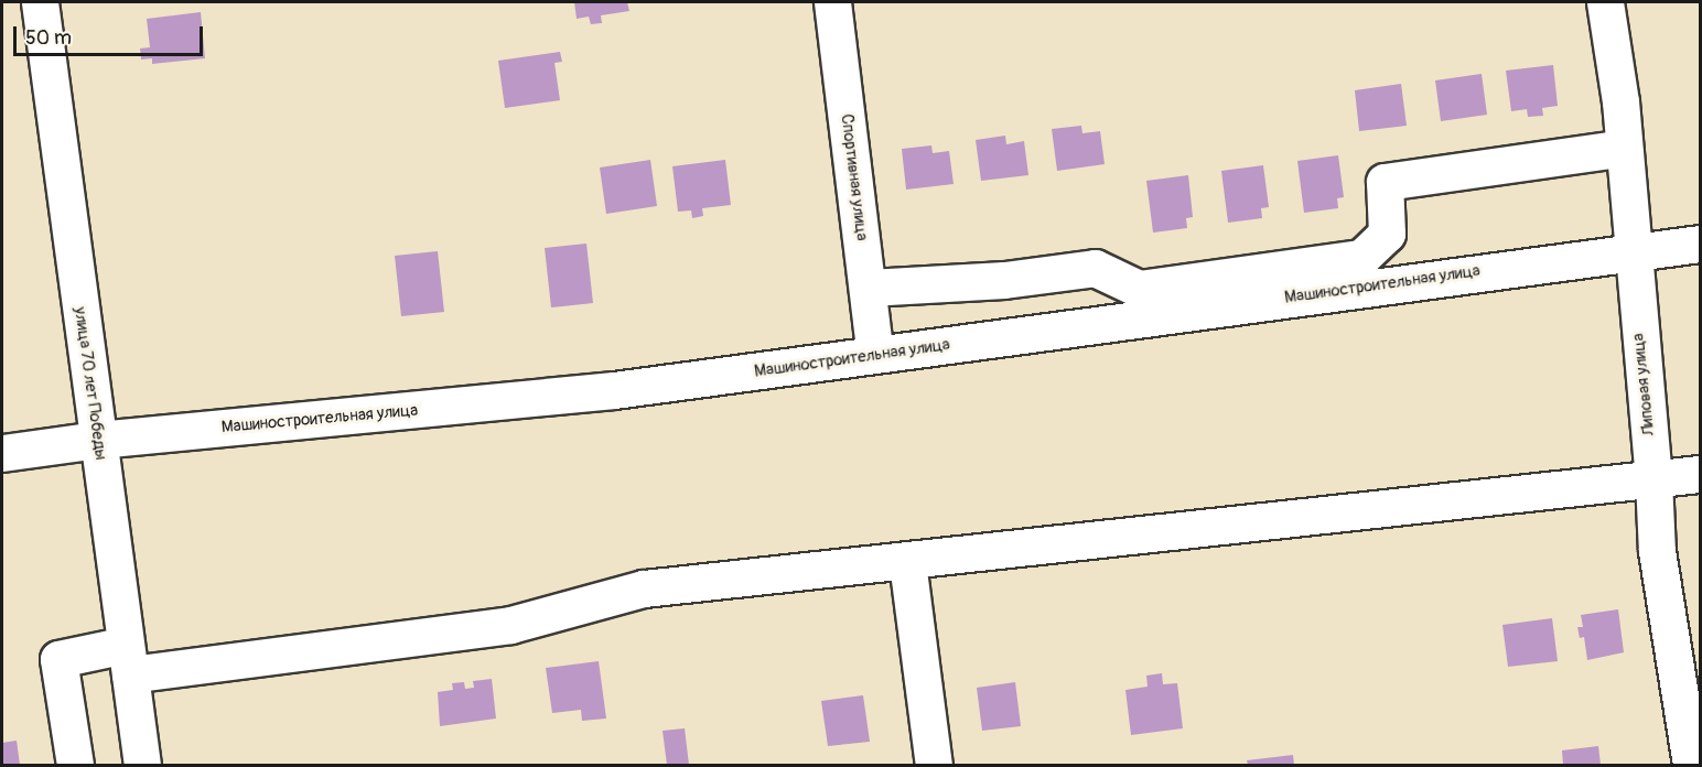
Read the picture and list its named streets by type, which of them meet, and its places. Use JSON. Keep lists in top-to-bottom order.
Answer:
{
  "streets": {
    "street": [
      "Спортивная улица",
      "Машиностроительная улица",
      "улица 70 лет Победы",
      "Липовая улица"
    ]
  },
  "crossings": [
    ["Спортивная улица", "Машиностроительная улица"],
    ["Машиностроительная улица", "улица 70 лет Победы"],
    ["Машиностроительная улица", "Липовая улица"]
  ],
  "scale_bar": "50 m"
}
